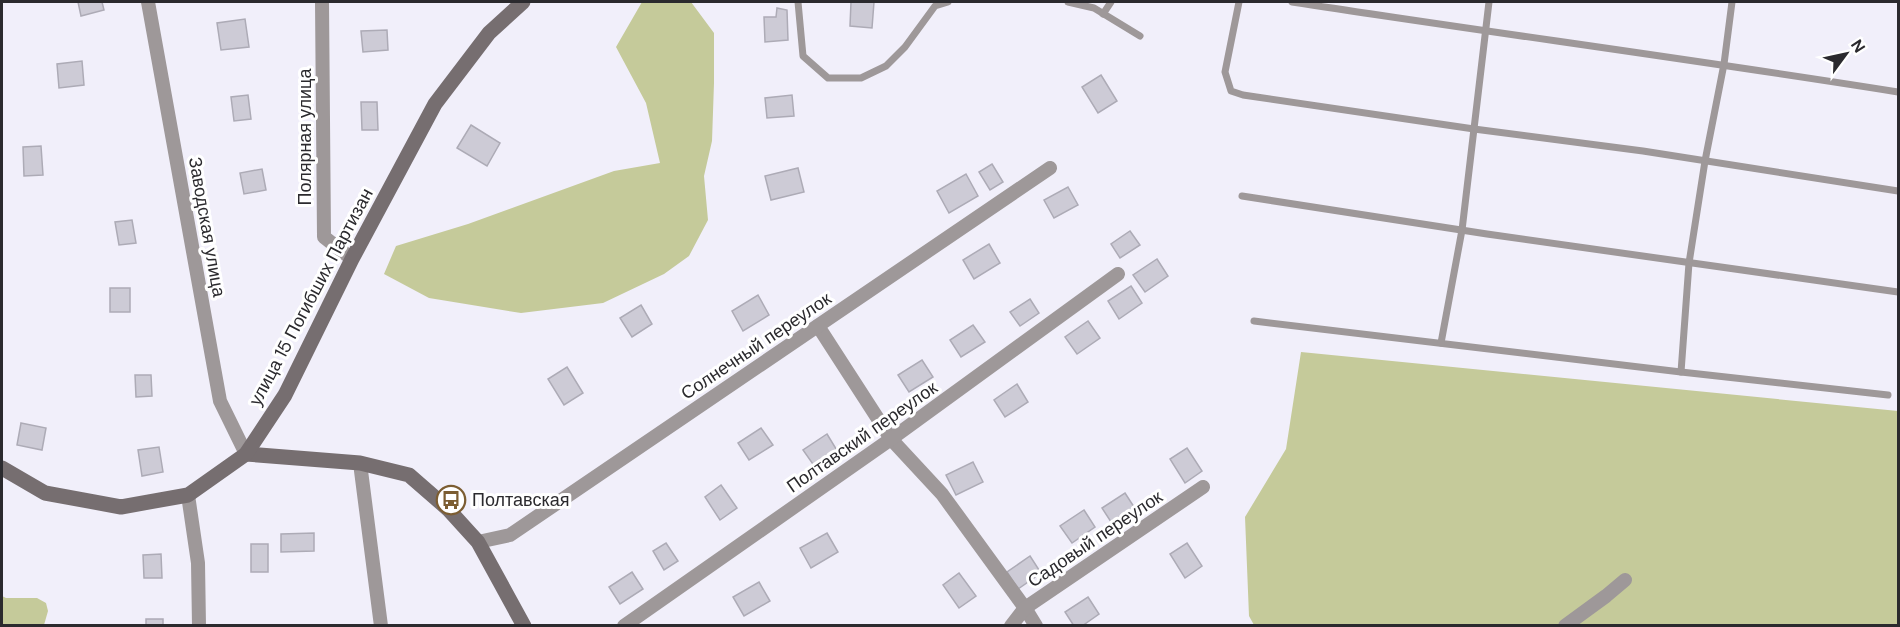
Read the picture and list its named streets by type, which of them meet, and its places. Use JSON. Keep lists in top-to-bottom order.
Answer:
{
  "streets": {
    "street": [
      "Полярная улица",
      "Заводская улица",
      "улица 15 Погибших Партизан",
      "Солнечный переулок",
      "Полтавский переулок",
      "Садовый переулок"
    ]
  },
  "crossings": [
    ["Полярная улица", "улица 15 Погибших Партизан"],
    ["Заводская улица", "улица 15 Погибших Партизан"]
  ],
  "places": {
    "bus stop": ["Полтавская"]
  },
  "north": "top right"
}
